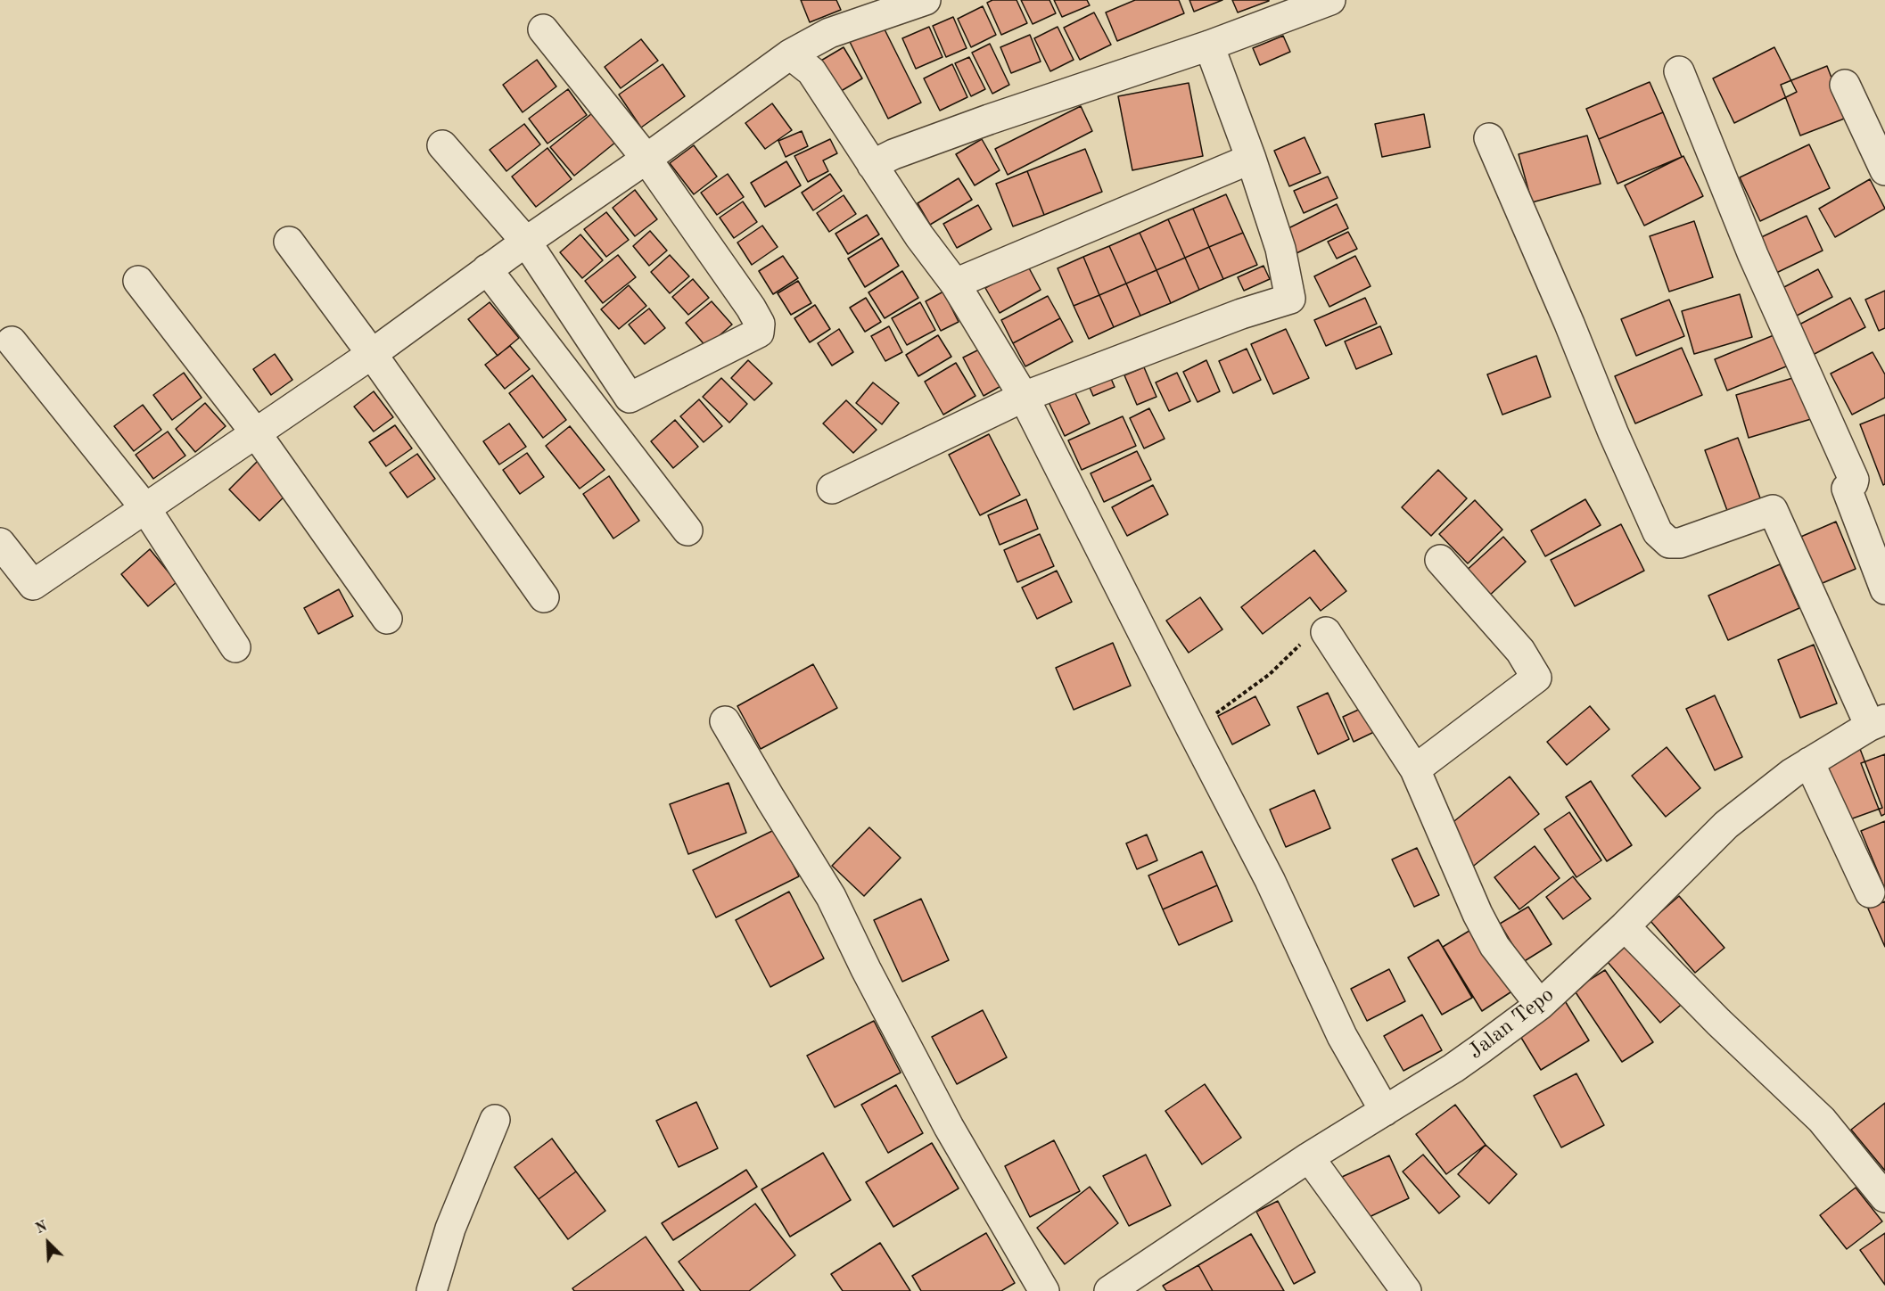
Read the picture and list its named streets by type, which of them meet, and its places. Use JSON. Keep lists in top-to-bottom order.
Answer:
{
  "streets": {
    "street": ["Jalan Tepo"]
  },
  "north": "top left"
}
